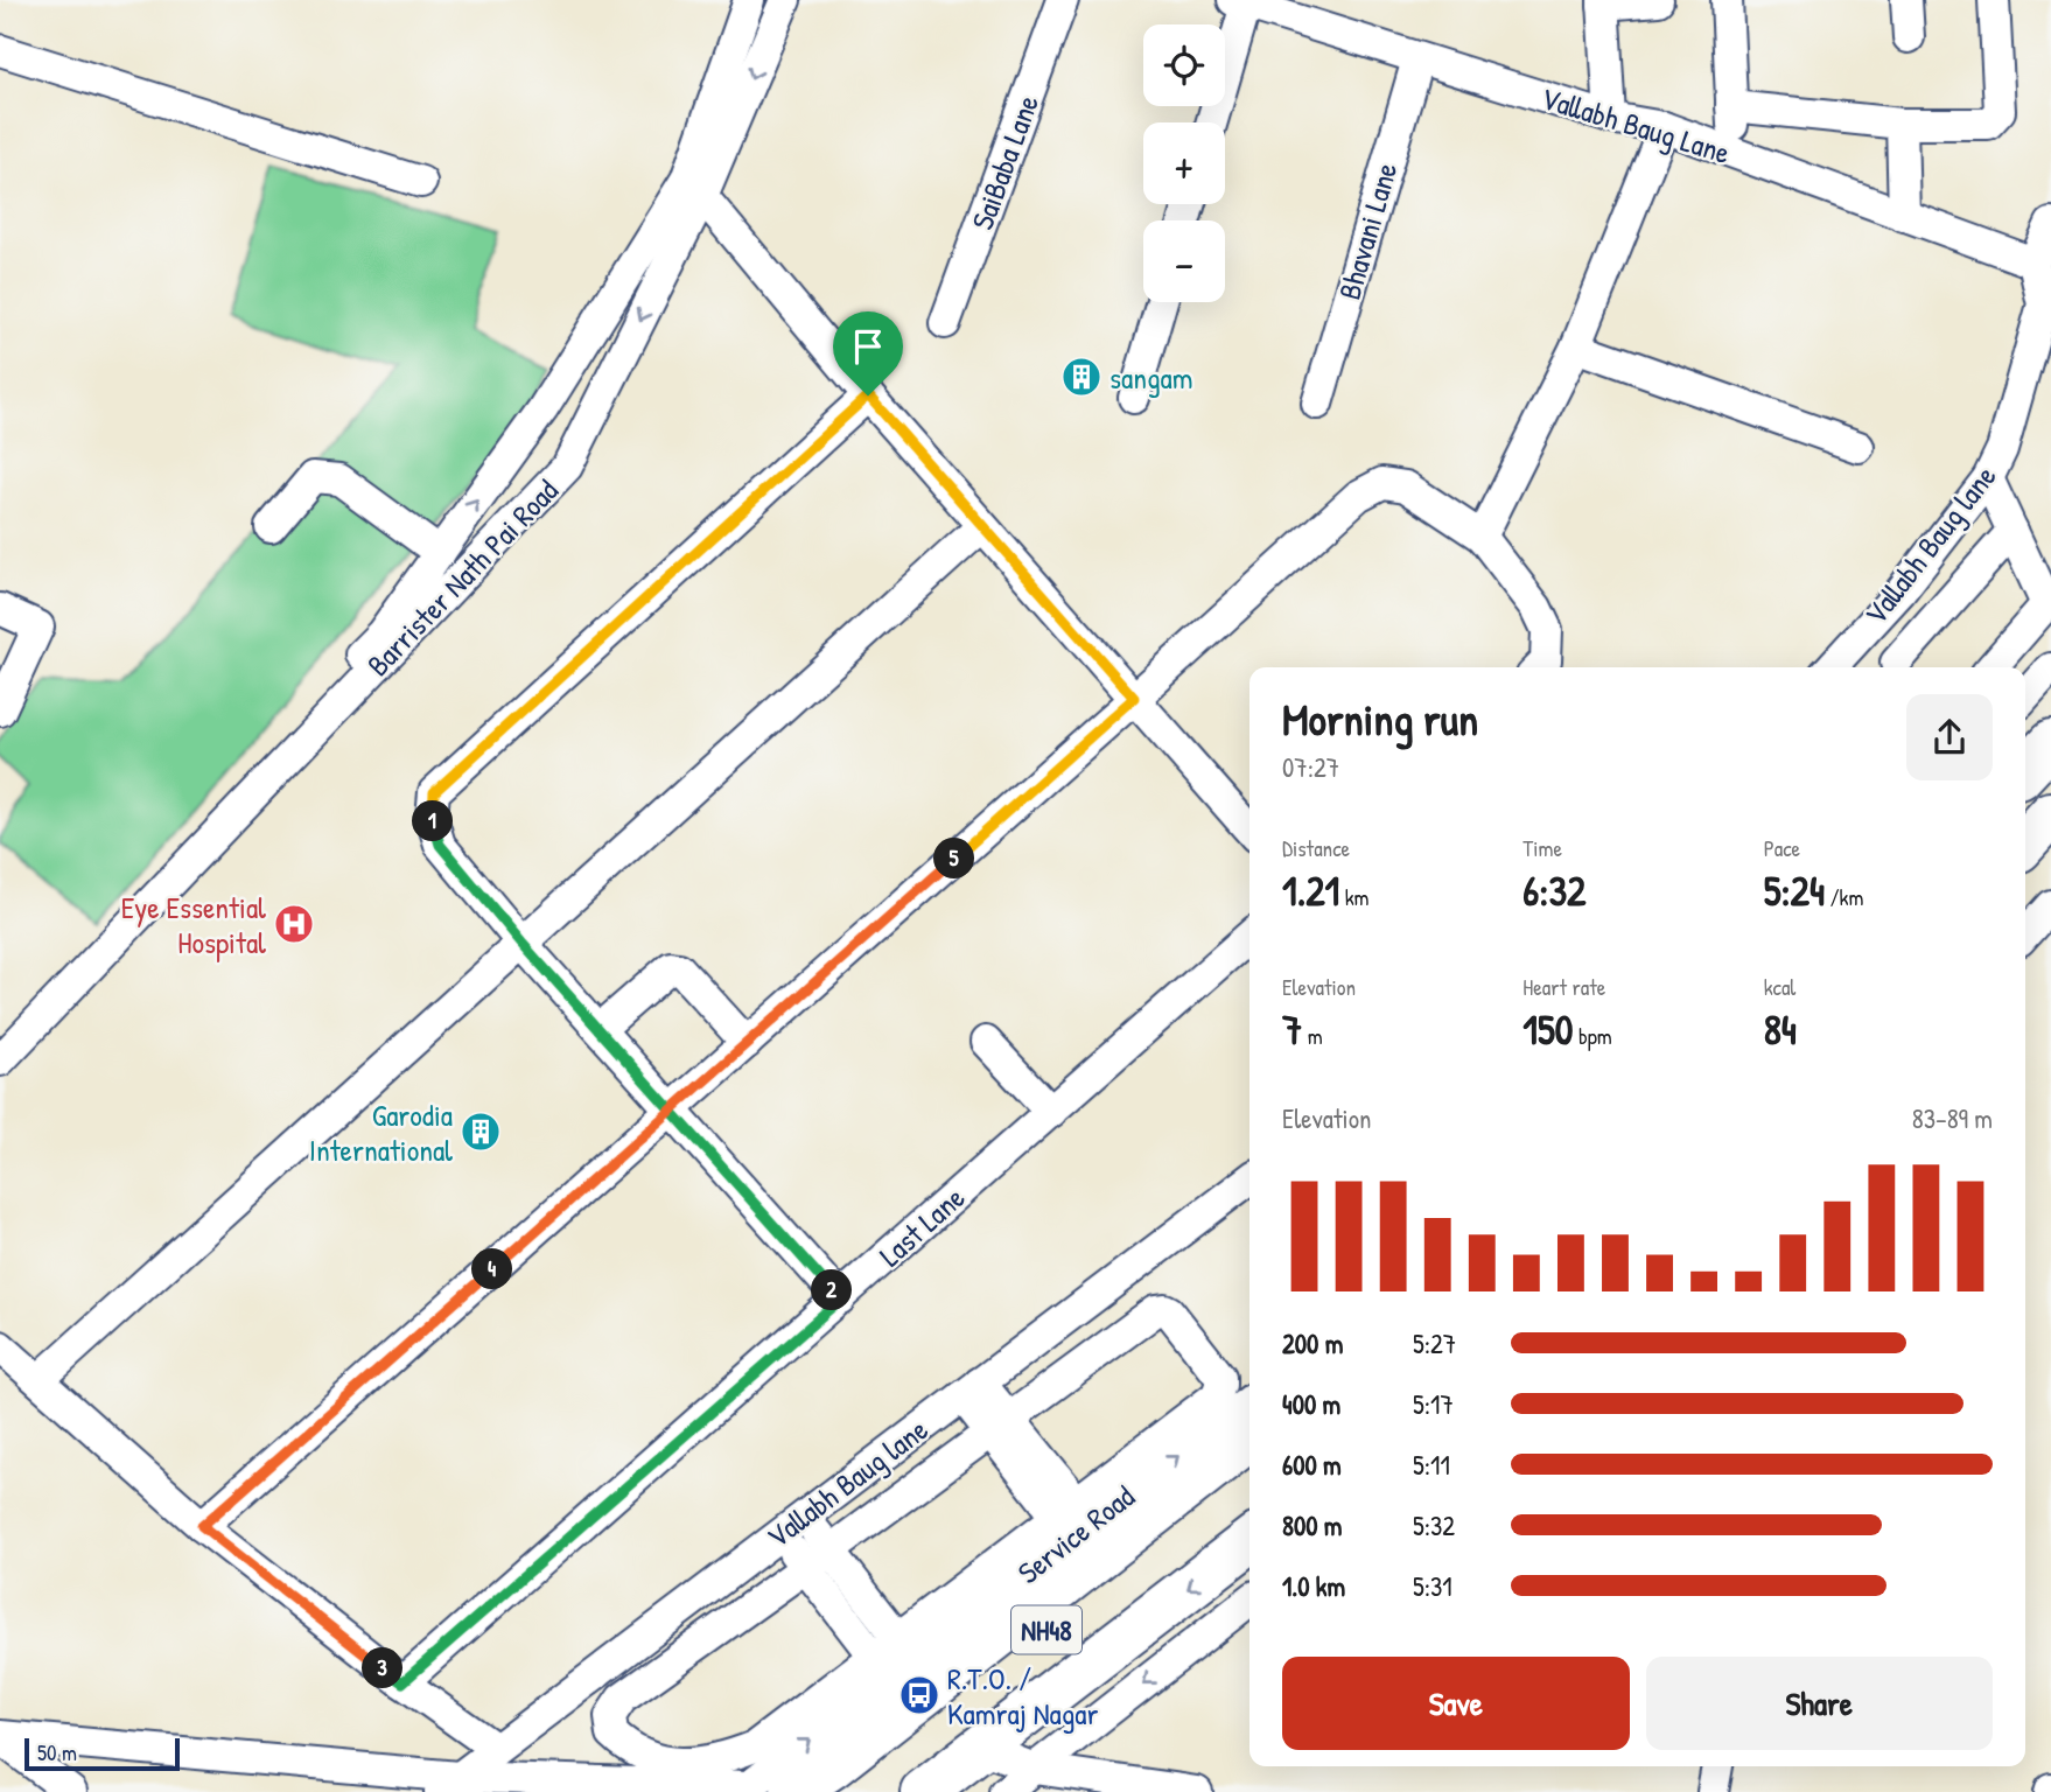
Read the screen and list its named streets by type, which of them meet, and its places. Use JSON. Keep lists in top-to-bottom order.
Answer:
{
  "streets": {
    "highway": ["NH48"],
    "street": [
      "Vallabh Baug Lane",
      "SaiBaba Lane",
      "Bhavani Lane",
      "Vallabh Baug lane",
      "Barrister Nath Pai Road",
      "Last Lane",
      "Service Road"
    ]
  },
  "crossings": [
    ["Vallabh Baug Lane", "Bhavani Lane"],
    ["Vallabh Baug Lane", "Vallabh Baug lane"]
  ],
  "places": {
    "building": ["sangam", "Garodia International"],
    "hospital": ["Eye Essential Hospital"],
    "bus stop": ["R.T.O. / Kamraj Nagar"]
  },
  "scale_bar": "50 m",
  "page": {
    "map_buttons": ["+", "−"],
    "heading": ["Morning run", "07:27"],
    "pins": [
      "1",
      "5",
      "4",
      "2",
      "3"
    ],
    "stats": [
      ["Distance", "1.21 km"],
      ["Time", "6:32"],
      ["Pace", "5:24 /km"],
      ["Elevation", "7 m"],
      ["Heart rate", "150 bpm"],
      ["kcal", "84"]
    ],
    "chart": ["Elevation", "83–89 m"],
    "list": [
      {
        "name": "200 m",
        "note": "5:27"
      },
      {
        "name": "400 m",
        "note": "5:17"
      },
      {
        "name": "600 m",
        "note": "5:11"
      },
      {
        "name": "800 m",
        "note": "5:32"
      },
      {
        "name": "1.0 km",
        "note": "5:31"
      }
    ],
    "buttons": ["Save", "Share"],
    "scale": "50 m"
  }
}
